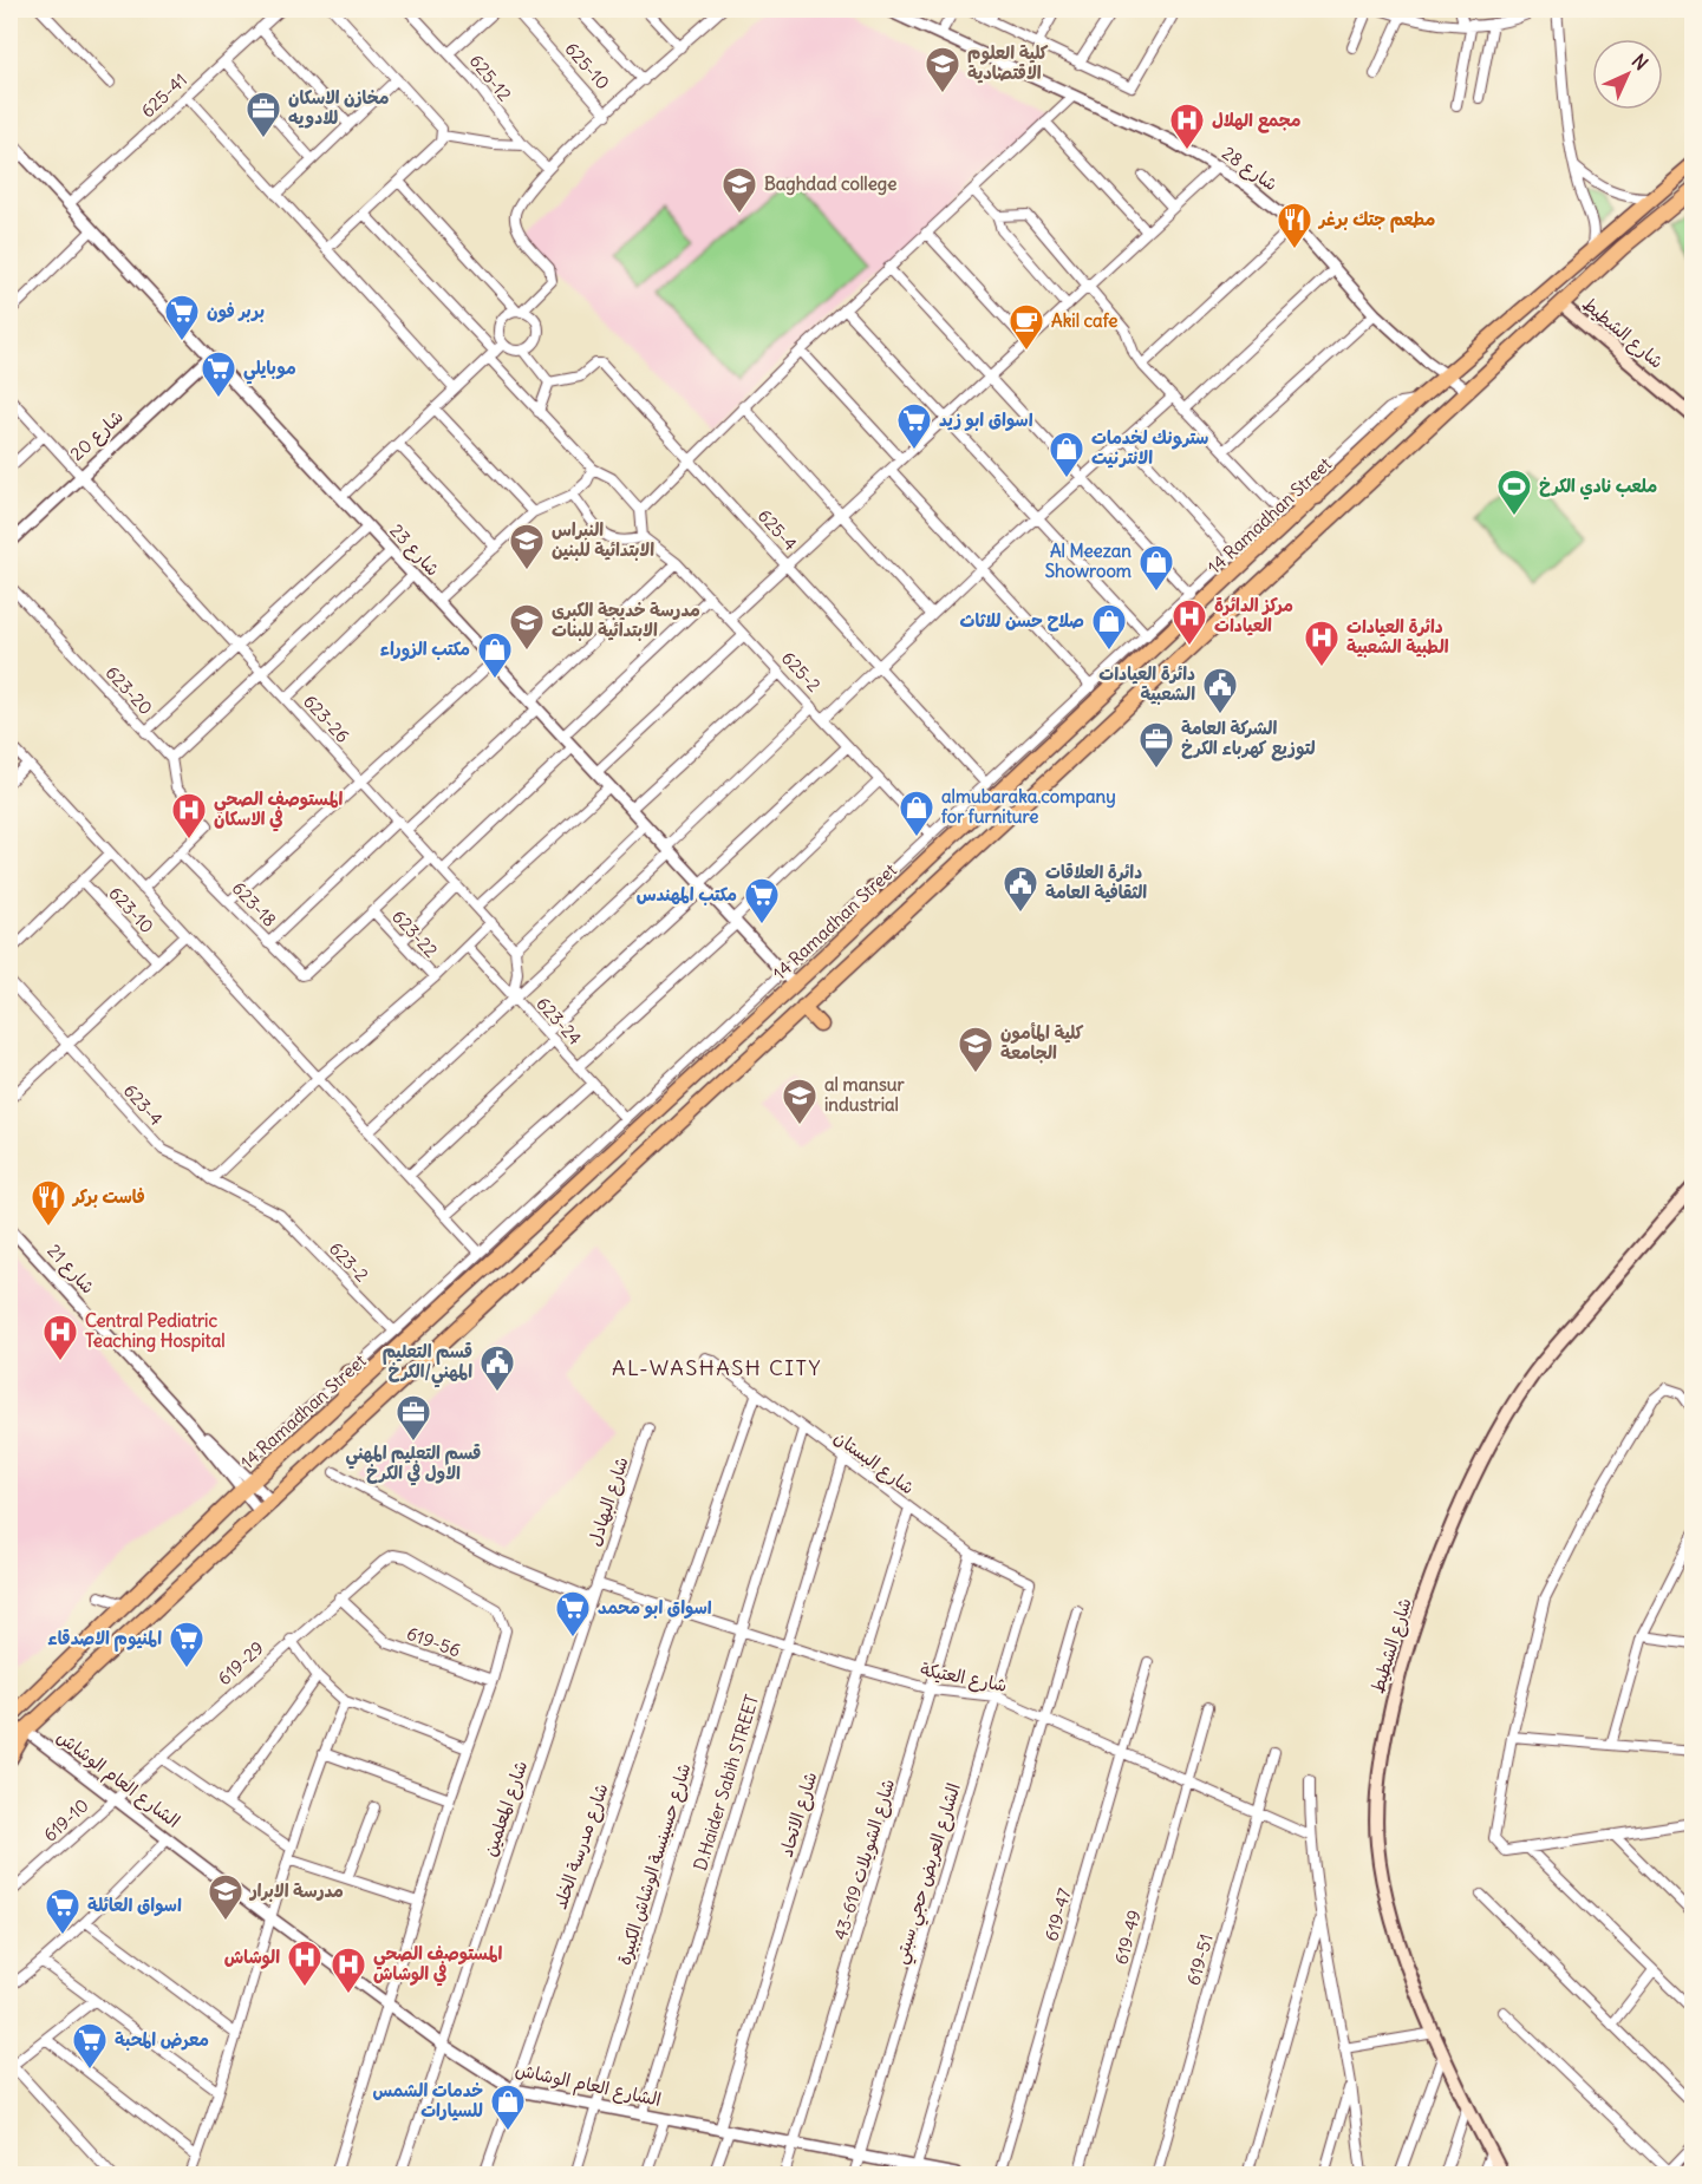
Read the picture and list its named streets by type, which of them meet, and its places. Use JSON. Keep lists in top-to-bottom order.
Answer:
{
  "streets": {
    "main road": ["شارع الشطيط", "14 Ramadhan Street"],
    "street": [
      "625-10",
      "625-12",
      "625-41",
      "شارع 28",
      "شارع 20",
      "625-4",
      "شارع 23",
      "625-2",
      "623-20",
      "623-26",
      "623-18",
      "623-10",
      "623-22",
      "623-24",
      "623-4",
      "623-2",
      "شارع 21",
      "شارع البستان",
      "شارع البهادل",
      "619-56",
      "619-29",
      "شارع العتيکة",
      "الشارع العام الوشاش",
      "D.Haider Sabih STREET",
      "شارع المعلمين",
      "شارع الاتحاد",
      "619-10",
      "شارع مدرسة الخلد",
      "شارع الشويلات 619-43",
      "شارع حسينسة الوشاش الكبيرة",
      "الشارع العريض حجي سبتي",
      "619-47",
      "619-49",
      "619-51"
    ]
  },
  "crossings": [
    ["625-41", "شارع 23"],
    ["شارع 28", "14 Ramadhan Street"],
    ["شارع 20", "شارع 23"],
    ["شارع 20", "623-26"],
    ["14 Ramadhan Street", "شارع 23"],
    ["14 Ramadhan Street", "شارع 21"],
    ["623-18", "623-22"],
    ["623-4", "623-2"],
    ["شارع البستان", "D.Haider Sabih STREET"],
    ["شارع البستان", "شارع الاتحاد"],
    ["شارع البستان", "شارع مدرسة الخلد"],
    ["شارع البستان", "شارع الشويلات 619-43"],
    ["شارع البستان", "شارع حسينسة الوشاش الكبيرة"],
    ["شارع البستان", "الشارع العريض حجي سبتي"],
    ["شارع البهادل", "شارع العتيکة"],
    ["شارع البهادل", "شارع المعلمين"],
    ["619-56", "619-29"],
    ["619-29", "الشارع العام الوشاش"],
    ["619-29", "619-10"],
    ["شارع العتيکة", "D.Haider Sabih STREET"],
    ["شارع العتيکة", "شارع المعلمين"],
    ["شارع العتيکة", "شارع الاتحاد"],
    ["شارع العتيکة", "شارع مدرسة الخلد"],
    ["شارع العتيکة", "شارع الشويلات 619-43"],
    ["شارع العتيکة", "شارع حسينسة الوشاش الكبيرة"],
    ["شارع العتيکة", "الشارع العريض حجي سبتي"],
    ["شارع العتيکة", "619-47"],
    ["شارع العتيکة", "619-49"],
    ["شارع العتيکة", "619-51"],
    ["الشارع العام الوشاش", "D.Haider Sabih STREET"],
    ["الشارع العام الوشاش", "شارع المعلمين"],
    ["الشارع العام الوشاش", "شارع الاتحاد"],
    ["الشارع العام الوشاش", "619-10"],
    ["الشارع العام الوشاش", "شارع مدرسة الخلد"],
    ["الشارع العام الوشاش", "شارع الشويلات 619-43"],
    ["الشارع العام الوشاش", "شارع حسينسة الوشاش الكبيرة"],
    ["الشارع العام الوشاش", "الشارع العريض حجي سبتي"]
  ],
  "districts": ["AL-WASHASH CITY"],
  "places": {
    "school or university": [
      "كلية العلوم الاقتصادية",
      "Baghdad college",
      "النبراس الابتدائية للبنين",
      "مدرسة خديجة الكبرى الابتدائية للبنات",
      "كلية المأمون الجامعة",
      "al mansur industrial",
      "مدرسة الابرار"
    ],
    "office": ["مخازن الاسكان للادويه", "الشركة العامة لتوزيع كهرباء الكرخ", "قسم التعليم المهني الاول في الكرخ"],
    "hospital": [
      "مجمع الهلال",
      "مركز الدائرة العيادات",
      "دائرة العيادات الطبية الشعبية",
      "المستوصف الصحي في الاسكان",
      "Central Pediatric Teaching Hospital",
      "الوشاش",
      "المستوصف الصحي في الوشاش"
    ],
    "restaurant": ["مطعم جتك برغر", "فاست بركر"],
    "supermarket": [
      "بربر فون",
      "موبايلي",
      "اسواق ابو زيد",
      "مكتب المهندس",
      "اسواق ابو محمد",
      "المنيوم الاصدقاء",
      "اسواق العائلة",
      "معرض المحبة"
    ],
    "cafe": ["Akil cafe"],
    "shop": [
      "سترونك لخدمات الانترنيت",
      "Al Meezan Showroom",
      "صلاح حسن للاثاث",
      "مكتب الزوراء",
      "almubaraka.company for furniture",
      "خدمات الشمس للسيارات"
    ],
    "sports": ["ملعب نادي الكرخ"],
    "public building": ["دائرة العيادات الشعبية", "دائرة العلاقات الثقافية العامة", "قسم التعليم المهني/الكرخ"]
  },
  "north": "top right"
}
